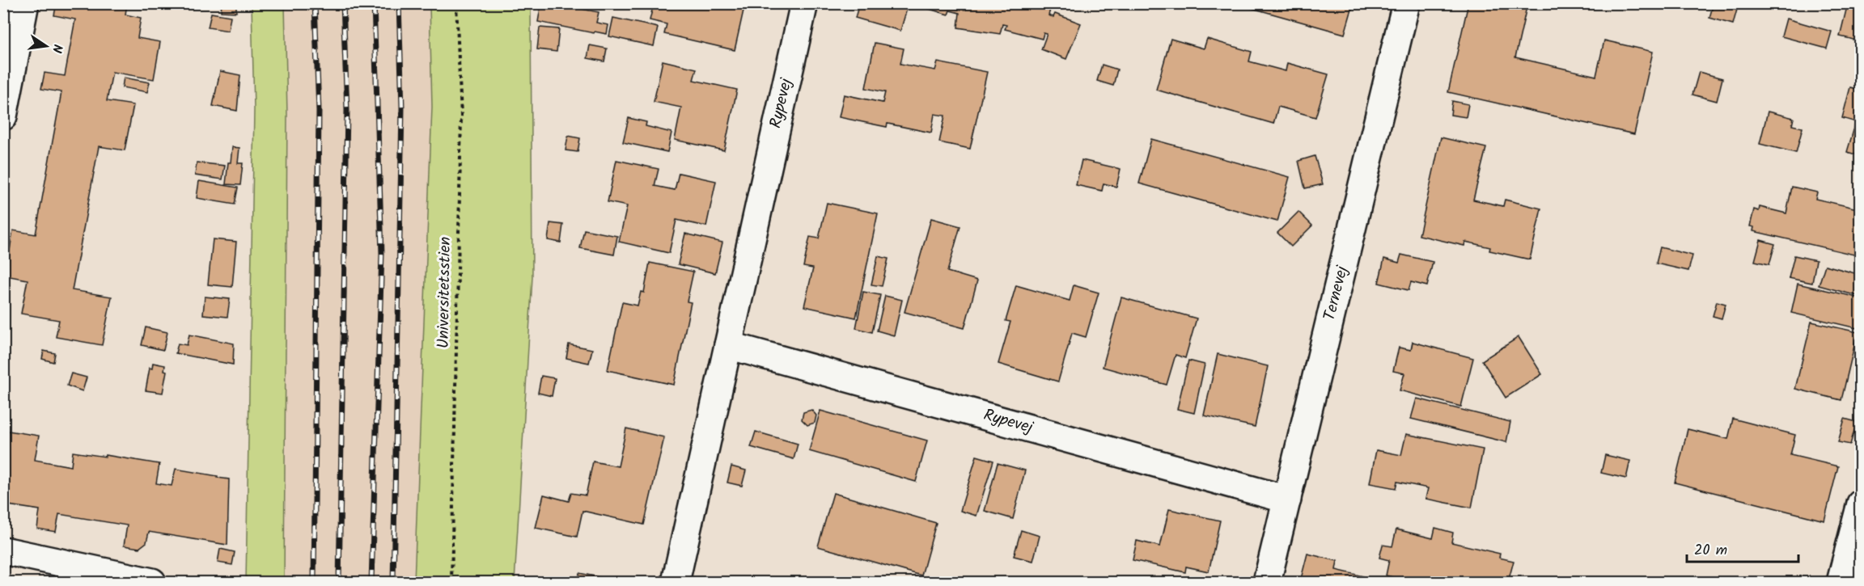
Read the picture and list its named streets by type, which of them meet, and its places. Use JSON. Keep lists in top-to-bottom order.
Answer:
{
  "streets": {
    "street": ["Rypevej", "Ternevej"],
    "path": ["Universitetsstien"]
  },
  "crossings": [
    ["Rypevej", "Ternevej"]
  ],
  "scale_bar": "20 m",
  "north": "right"
}
